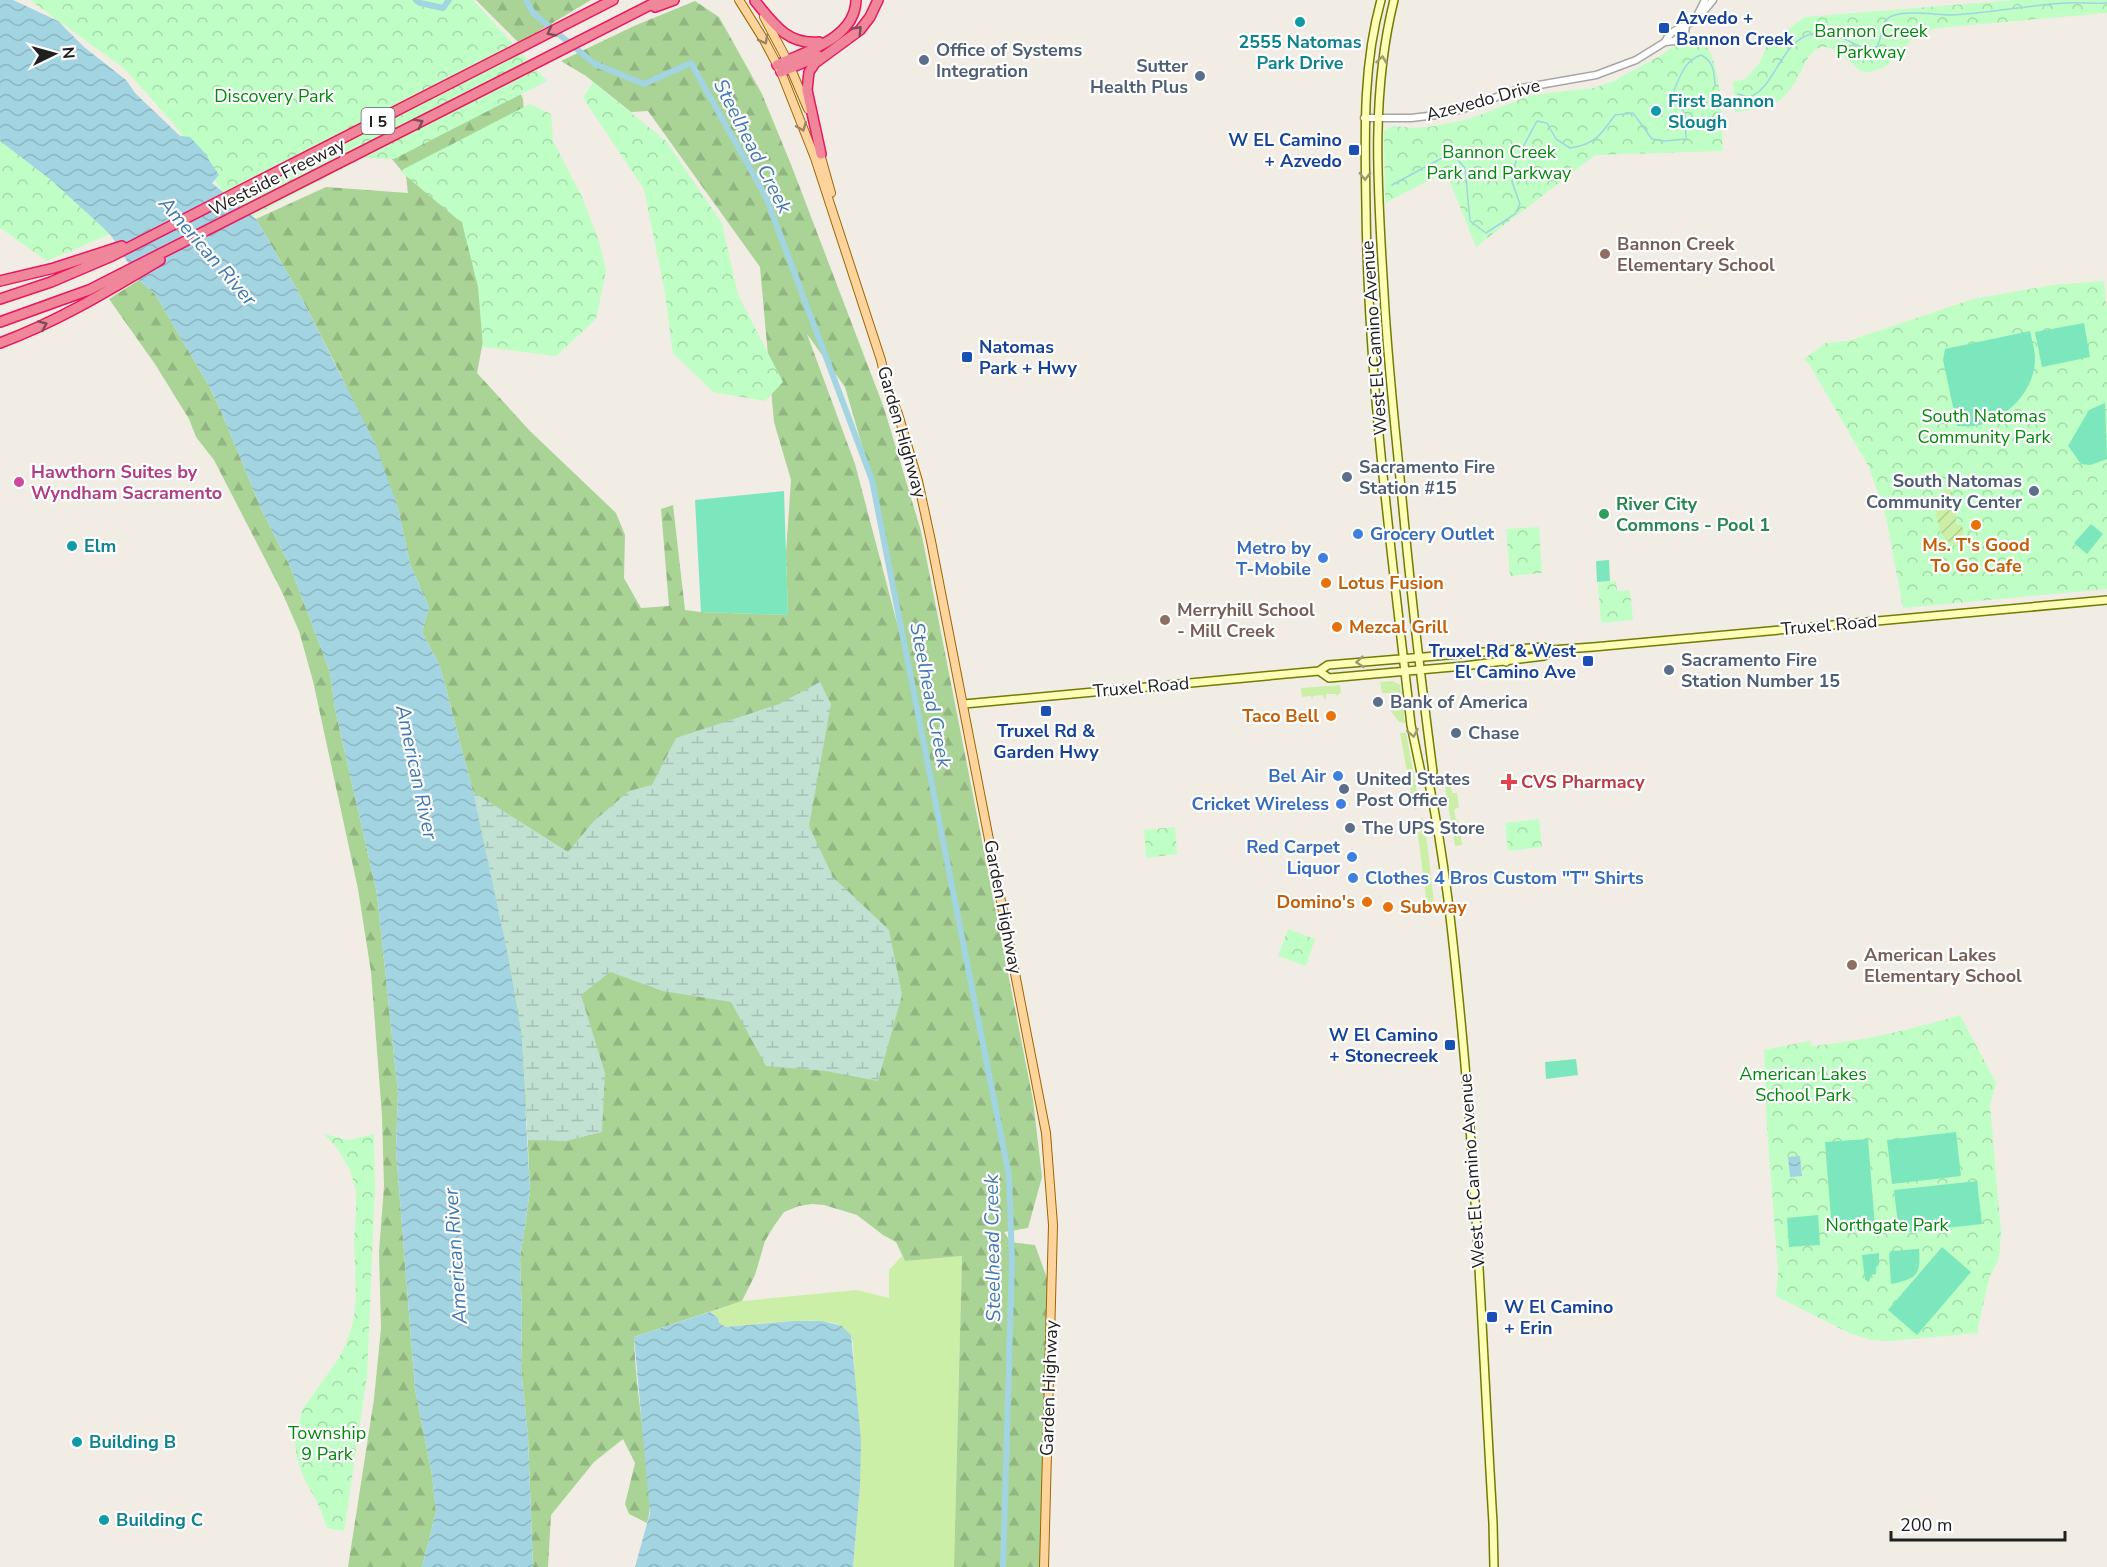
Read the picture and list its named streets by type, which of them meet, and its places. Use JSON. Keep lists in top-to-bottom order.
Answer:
{
  "streets": {
    "highway": ["I 5", "Westside Freeway"],
    "main road": ["West El Camino Avenue", "Garden Highway", "Truxel Road"],
    "street": ["Azevedo Drive"]
  },
  "crossings": [
    ["Azevedo Drive", "West El Camino Avenue"],
    ["West El Camino Avenue", "Truxel Road"],
    ["Garden Highway", "Truxel Road"]
  ],
  "water": ["Steelhead Creek", "American River"],
  "parks": [
    "Bannon Creek Parkway",
    "Discovery Park",
    "Bannon Creek Park and Parkway",
    "South Natomas Community Park",
    "American Lakes School Park",
    "Northgate Park",
    "Township 9 Park"
  ],
  "places": {
    "other": [
      "2555 Natomas Park Drive",
      "Office of Systems Integration",
      "Sutter Health Plus",
      "First Bannon Slough",
      "Bannon Creek Elementary School",
      "Sacramento Fire Station #15",
      "Hawthorn Suites by Wyndham Sacramento",
      "South Natomas Community Center",
      "River City Commons - Pool 1",
      "Ms. T's Good To Go Cafe",
      "Grocery Outlet",
      "Elm",
      "Metro by T-Mobile",
      "Lotus Fusion",
      "Merryhill School - Mill Creek",
      "Mezcal Grill",
      "Sacramento Fire Station Number 15",
      "Bank of America",
      "Taco Bell",
      "Chase",
      "Bel Air",
      "United States Post Office",
      "Cricket Wireless",
      "The UPS Store",
      "Red Carpet Liquor",
      "Clothes 4 Bros Custom \"T\" Shirts",
      "Domino's",
      "Subway",
      "American Lakes Elementary School",
      "Building B",
      "Building C"
    ],
    "transit": [
      "Azvedo + Bannon Creek",
      "W EL Camino + Azvedo",
      "Natomas Park + Hwy",
      "Truxel Rd & West El Camino Ave",
      "Truxel Rd & Garden Hwy",
      "W El Camino + Stonecreek",
      "W El Camino + Erin"
    ],
    "health": ["CVS Pharmacy"]
  },
  "scale_bar": "200 m",
  "north": "right"
}
